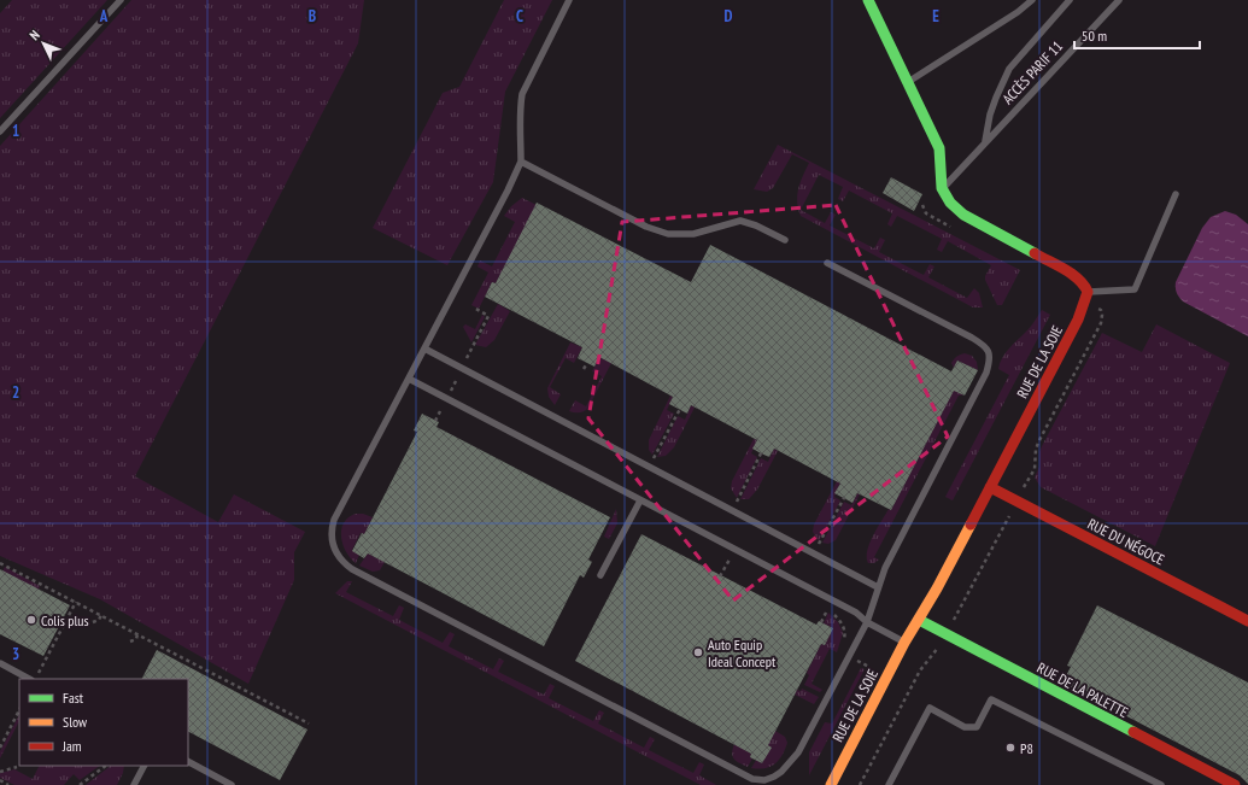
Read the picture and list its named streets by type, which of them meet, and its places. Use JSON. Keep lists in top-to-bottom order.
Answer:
{
  "streets": {
    "street": ["RUE DE LA SOIE", "RUE DU NÉGOCE", "RUE DE LA PALETTE"],
    "lane": ["ACCÈS PARIF 11"]
  },
  "crossings": [
    ["RUE DE LA SOIE", "RUE DU NÉGOCE"],
    ["RUE DE LA SOIE", "RUE DE LA PALETTE"]
  ],
  "places": ["Colis plus", "Auto Equip Ideal Concept", "P8"],
  "legend": ["Fast", "Slow", "Jam"],
  "scale_bar": "50 m",
  "north": "top left",
  "grid": {
    "columns": [
      "A",
      "B",
      "C",
      "D",
      "E"
    ],
    "rows": ["1", "2", "3"]
  }
}
